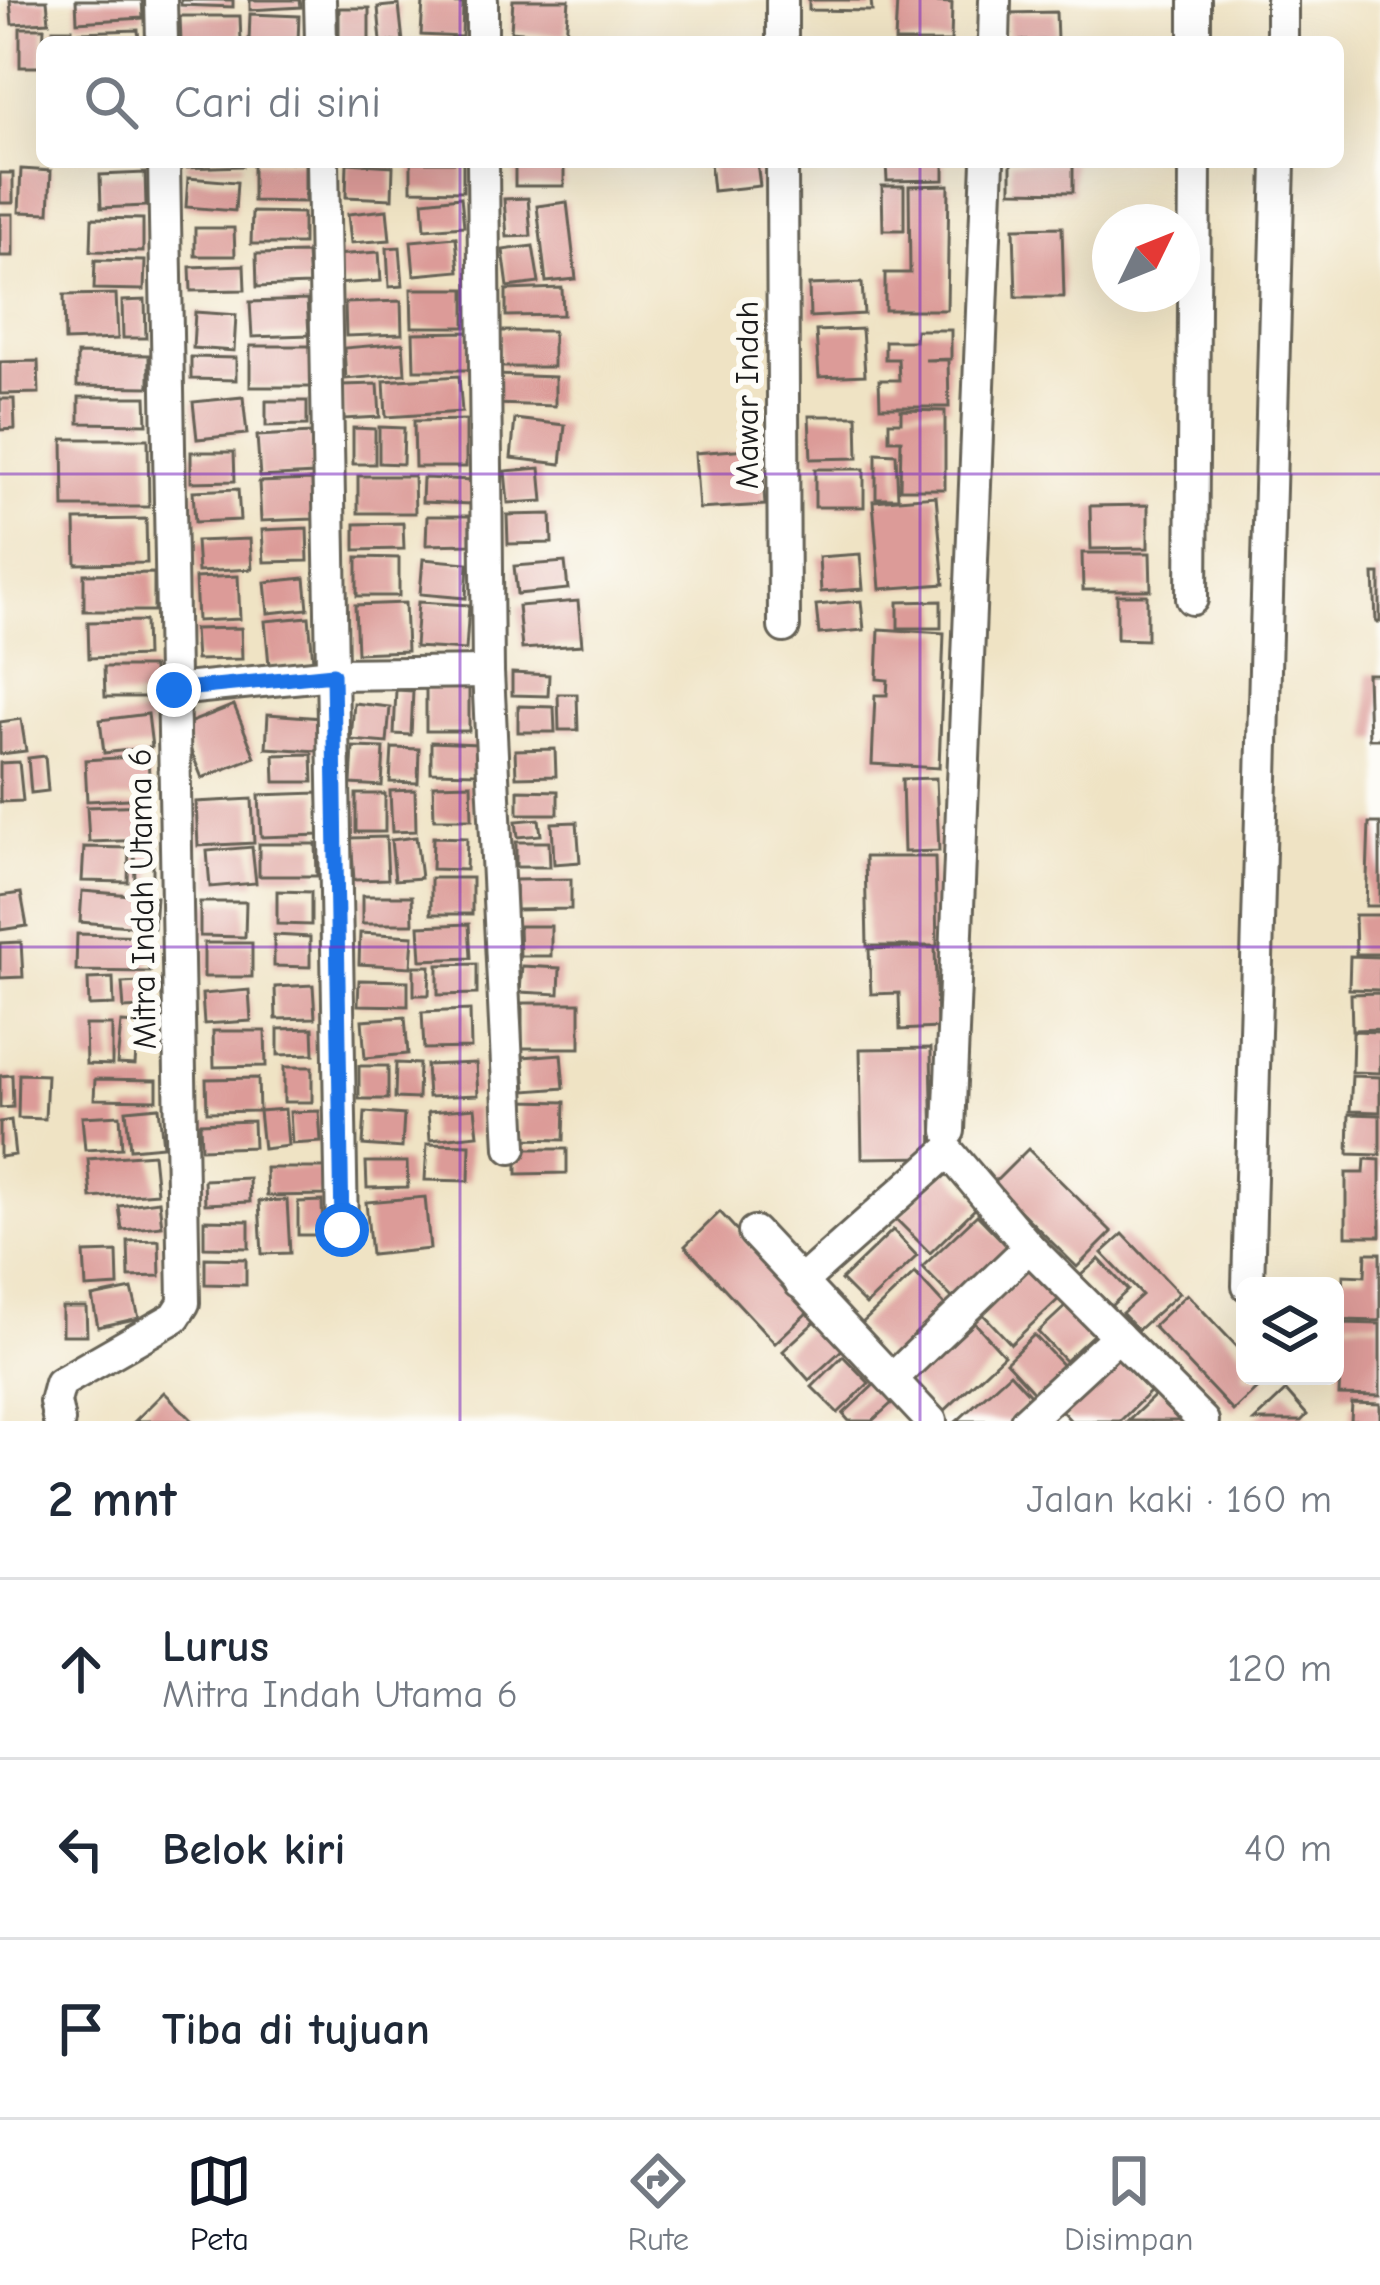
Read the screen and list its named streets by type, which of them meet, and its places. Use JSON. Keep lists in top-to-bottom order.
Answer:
{
  "streets": {
    "street": ["Mawar Indah", "Mitra Indah Utama 6"]
  },
  "north": "top right",
  "page": {
    "search": "Cari di sini",
    "heading": ["2 mnt", "Jalan kaki · 160 m"],
    "list": [
      ["Lurus", "Mitra Indah Utama 6", "120 m"],
      ["Belok kiri", "40 m"],
      "Tiba di tujuan"
    ],
    "nav": ["Peta", "Rute", "Disimpan"]
  }
}
